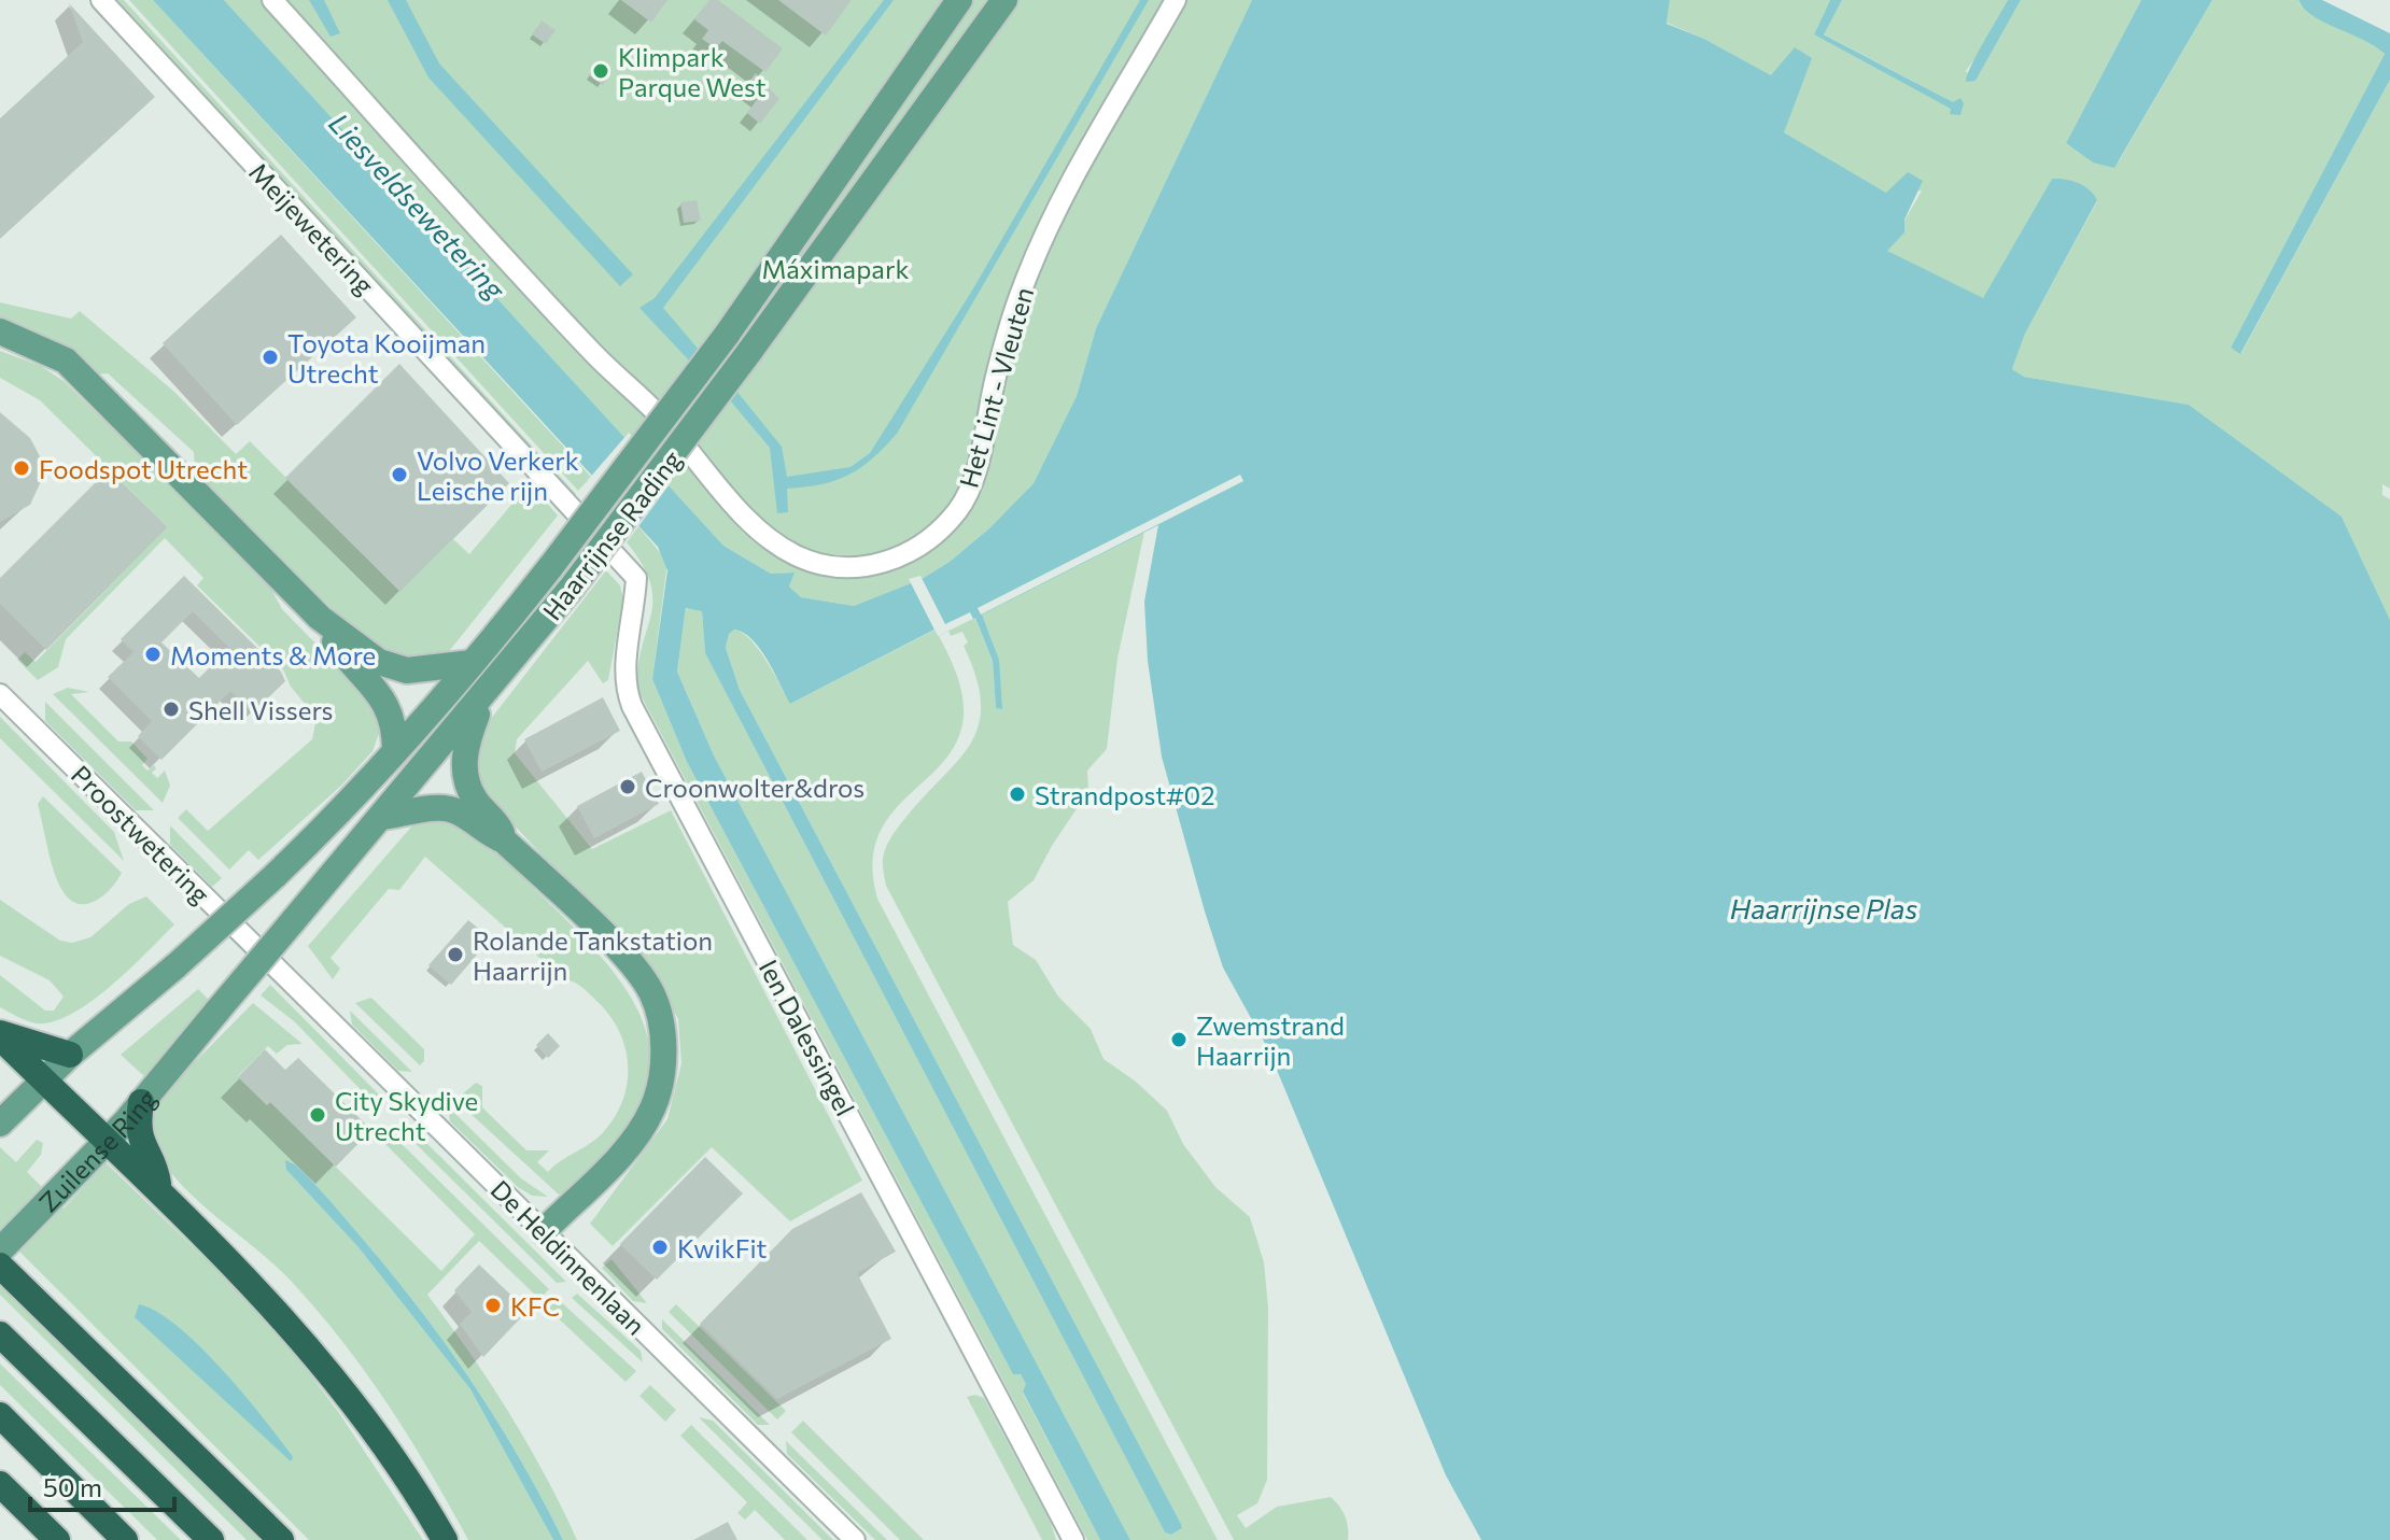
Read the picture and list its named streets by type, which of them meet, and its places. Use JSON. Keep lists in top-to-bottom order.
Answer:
{
  "streets": {
    "main road": ["Haarrijnse Rading", "Zuilense Ring"],
    "street": [
      "Meijewetering",
      "Het Lint - Vleuten",
      "Proostwetering",
      "Ien Dalessingel",
      "De Heldinnenlaan"
    ]
  },
  "crossings": [
    ["Meijewetering", "Ien Dalessingel"],
    ["Haarrijnse Rading", "Zuilense Ring"],
    ["Proostwetering", "De Heldinnenlaan"]
  ],
  "water": ["Liesveldsewetering", "Haarrijnse Plas"],
  "parks": ["Máximapark"],
  "places": [
    "Klimpark Parque West",
    "Toyota Kooijman Utrecht",
    "Foodspot Utrecht",
    "Volvo Verkerk Leische rijn",
    "Moments & More",
    "Shell Vissers",
    "Croonwolter&dros",
    "Strandpost#02",
    "Rolande Tankstation Haarrijn",
    "Zwemstrand Haarrijn",
    "City Skydive Utrecht",
    "KwikFit",
    "KFC"
  ],
  "scale_bar": "50 m"
}
